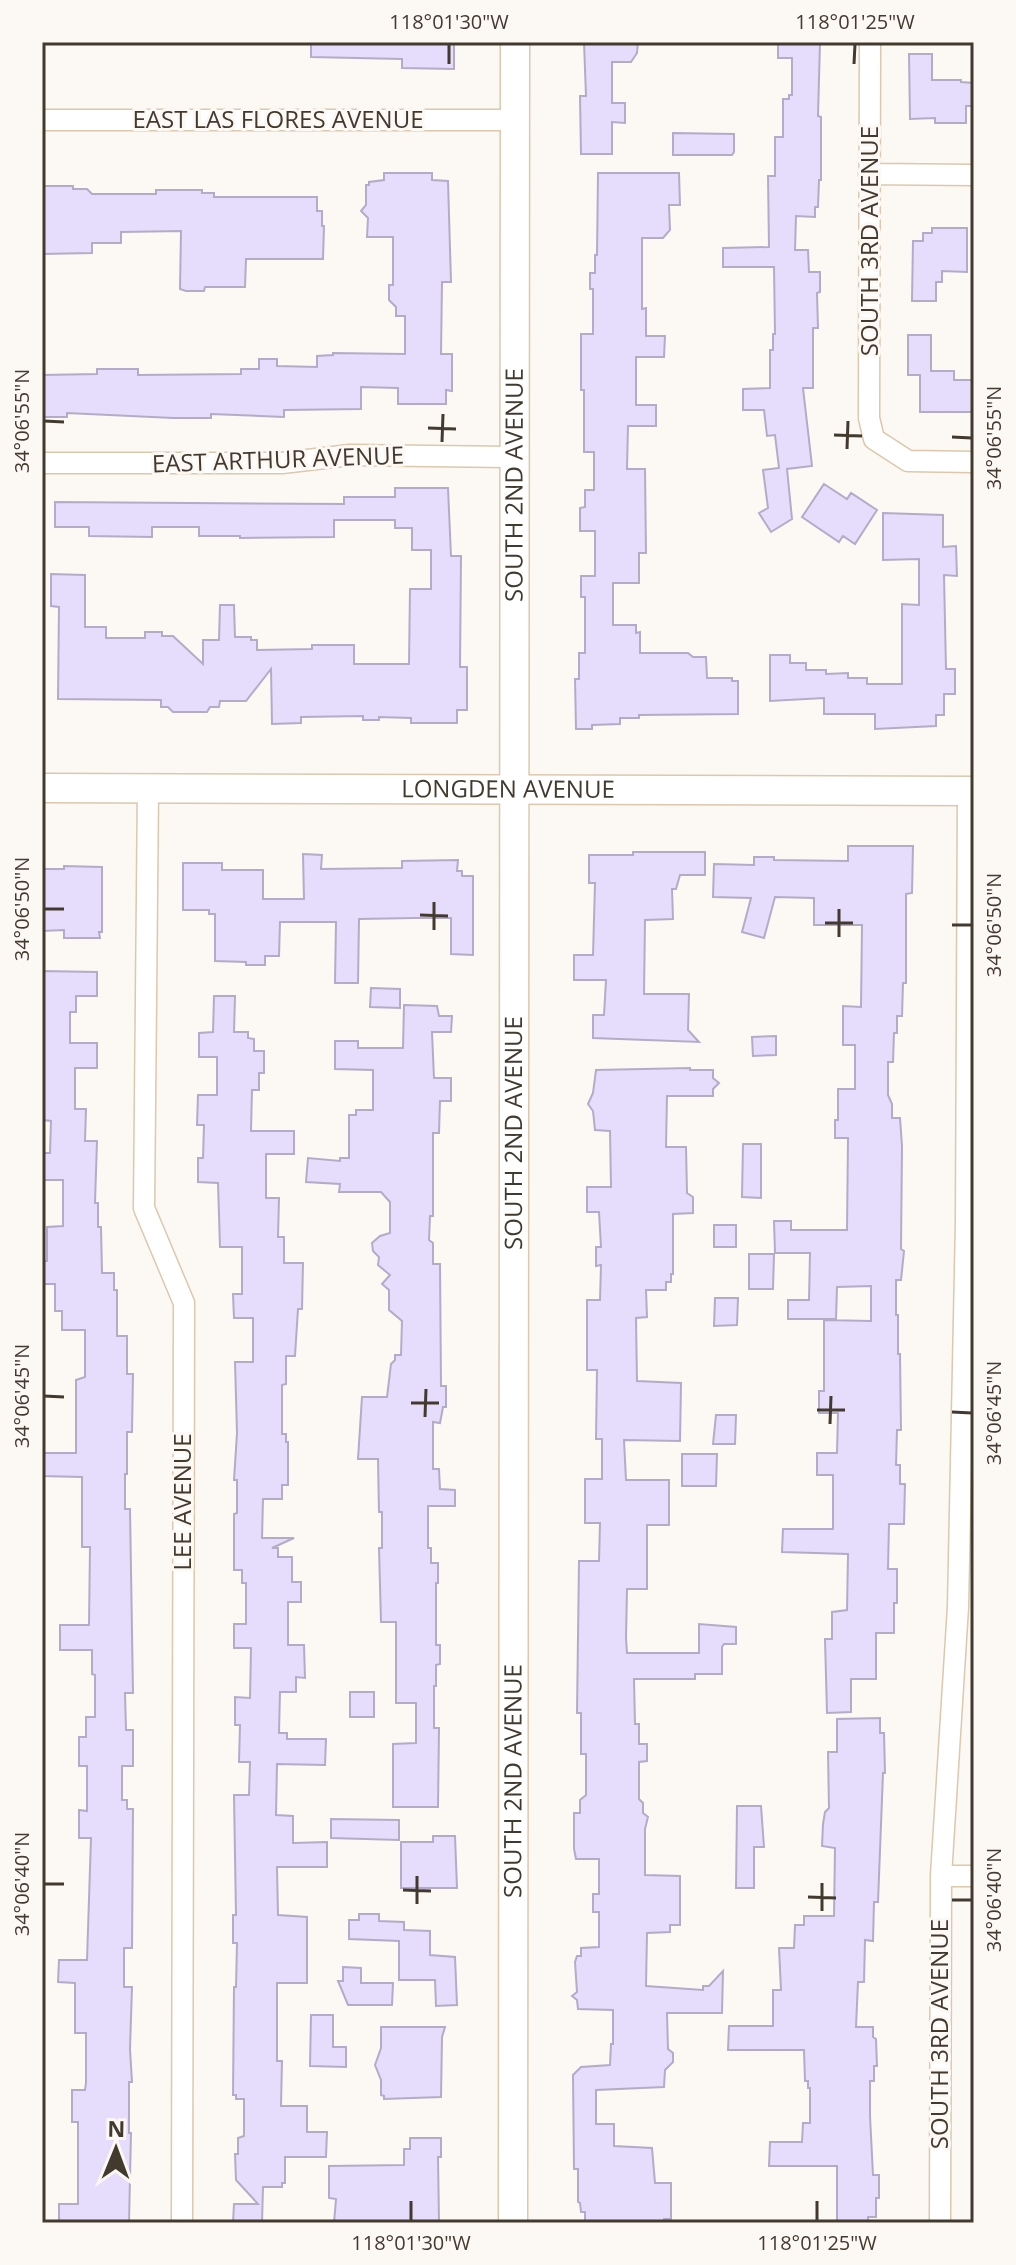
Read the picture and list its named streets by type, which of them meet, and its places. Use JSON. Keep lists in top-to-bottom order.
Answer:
{
  "streets": {
    "street": [
      "EAST LAS FLORES AVENUE",
      "SOUTH 3RD AVENUE",
      "EAST ARTHUR AVENUE",
      "SOUTH 2ND AVENUE",
      "LONGDEN AVENUE",
      "LEE AVENUE"
    ]
  },
  "crossings": [
    ["EAST LAS FLORES AVENUE", "SOUTH 2ND AVENUE"],
    ["SOUTH 3RD AVENUE", "LONGDEN AVENUE"],
    ["EAST ARTHUR AVENUE", "SOUTH 2ND AVENUE"],
    ["SOUTH 2ND AVENUE", "LONGDEN AVENUE"],
    ["LONGDEN AVENUE", "LEE AVENUE"]
  ],
  "north": "top",
  "coordinates": [
    "118°01'30\"W",
    "118°01'25\"W",
    "34°06'55\"N",
    "34°06'50\"N",
    "34°06'45\"N",
    "34°06'40\"N"
  ]
}
